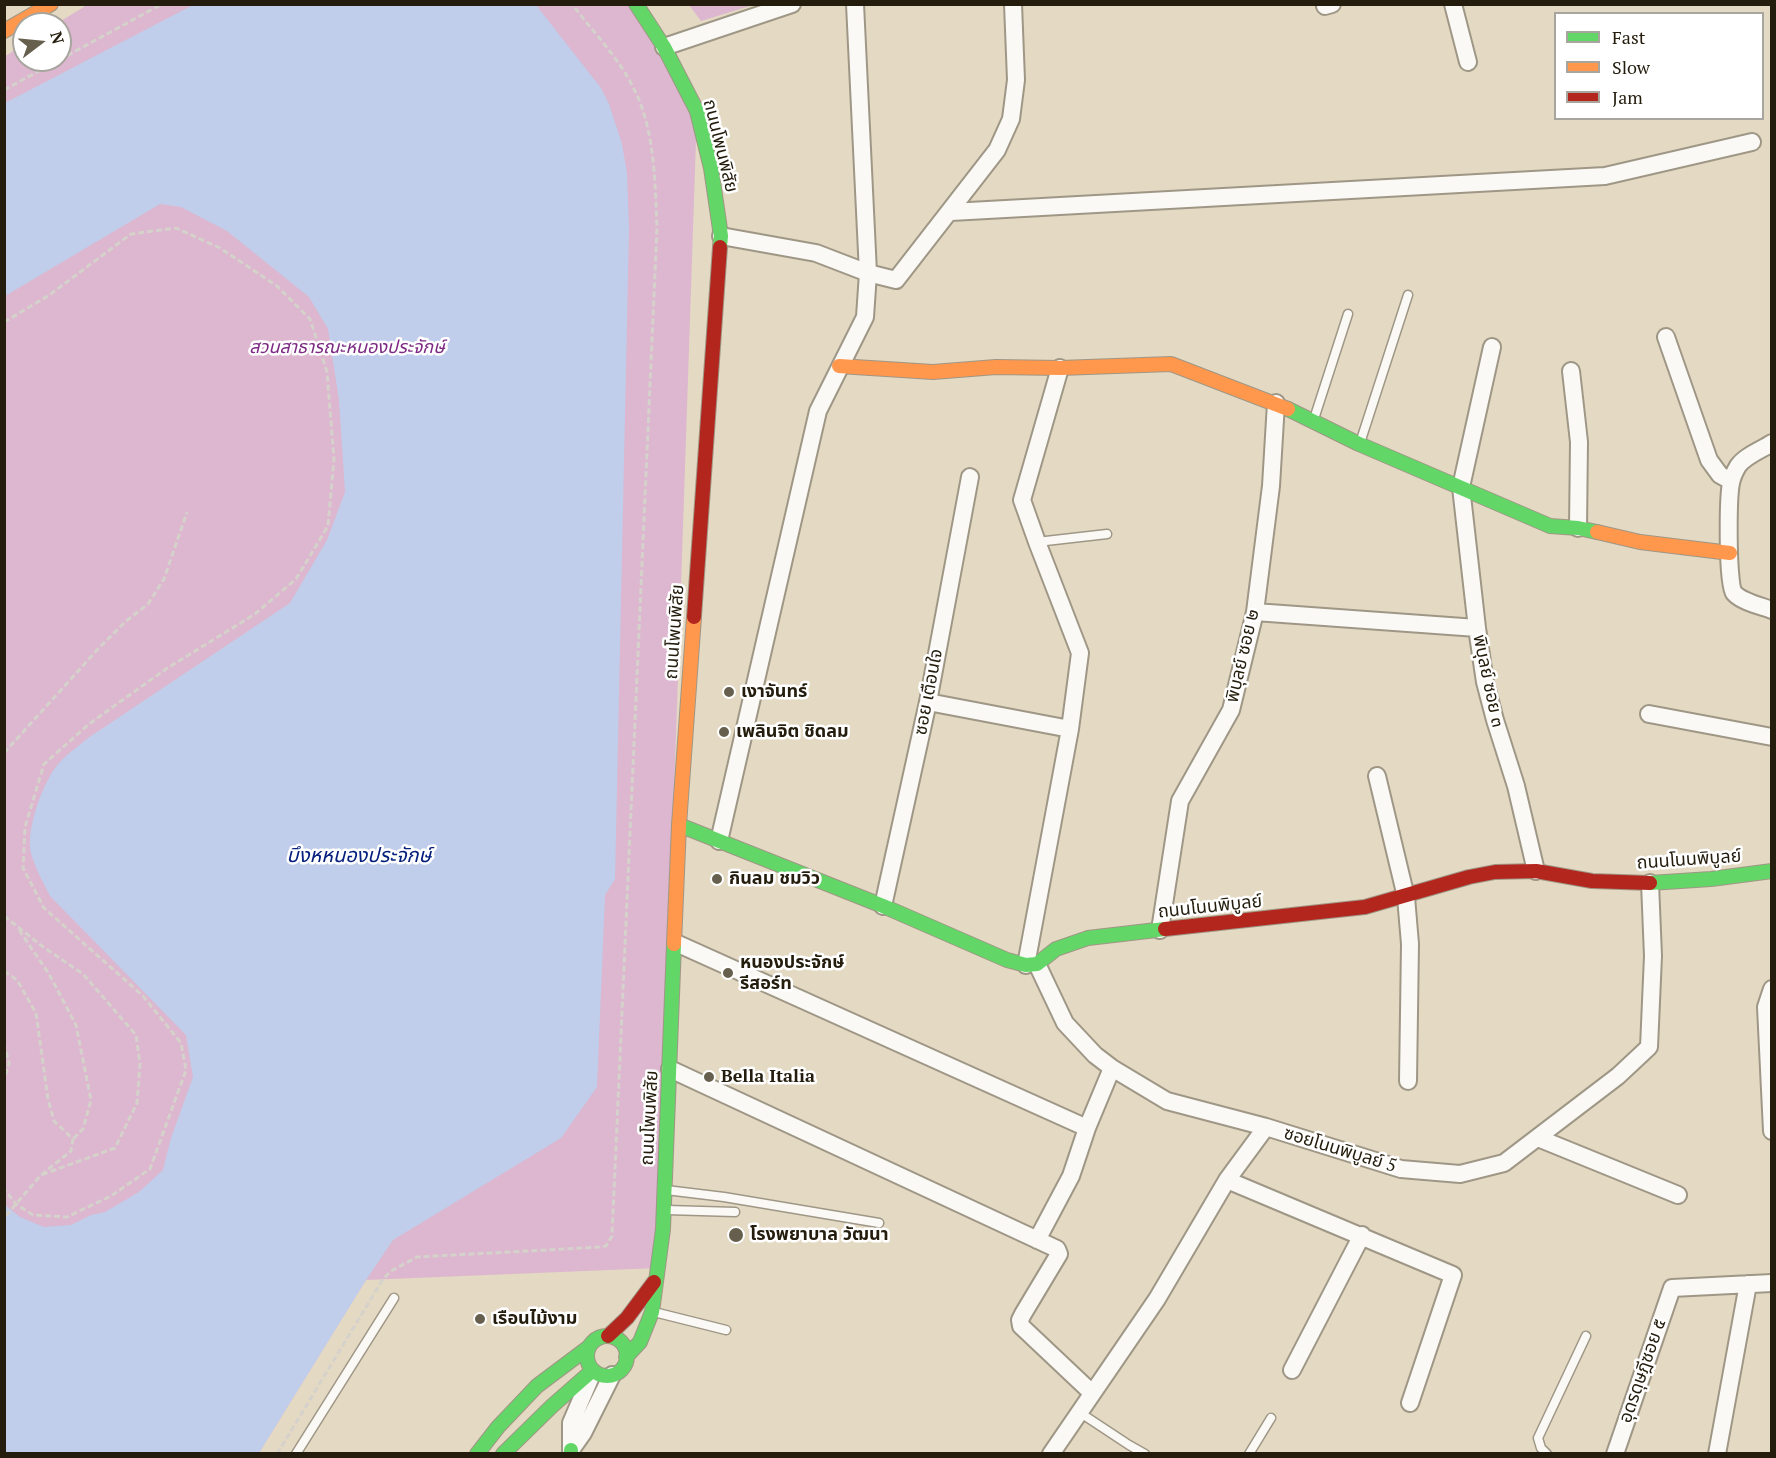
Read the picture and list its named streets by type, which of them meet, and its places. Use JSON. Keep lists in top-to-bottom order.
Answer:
{
  "streets": {
    "street": [
      "ถนนโพนพิสัย",
      "พิบุลย์ ซอย ๒",
      "พิบุลย์ ซอย ๓",
      "ซอย เตือนใจ",
      "ถนนโนนพิบูลย์",
      "ซอยโนนพิบูลย์ 5",
      "อุดรดุษฎีซอย ๕"
    ]
  },
  "crossings": [
    ["พิบุลย์ ซอย ๒", "ถนนโนนพิบูลย์"],
    ["พิบุลย์ ซอย ๓", "ถนนโนนพิบูลย์"],
    ["ถนนโนนพิบูลย์", "ซอยโนนพิบูลย์ 5"]
  ],
  "water": ["บึงหหนองประจักษ์"],
  "parks": ["สวนสาธารณะหนองประจักษ์"],
  "places": [
    "เงาจันทร์",
    "เพลินจิต ชิดลม",
    "กินลม ชมวิว",
    "หนองประจักษ์ รีสอร์ท",
    "Bella Italia",
    "โรงพยาบาล วัฒนา",
    "เรือนไม้งาม"
  ],
  "legend": ["Fast", "Slow", "Jam"],
  "north": "right"
}
